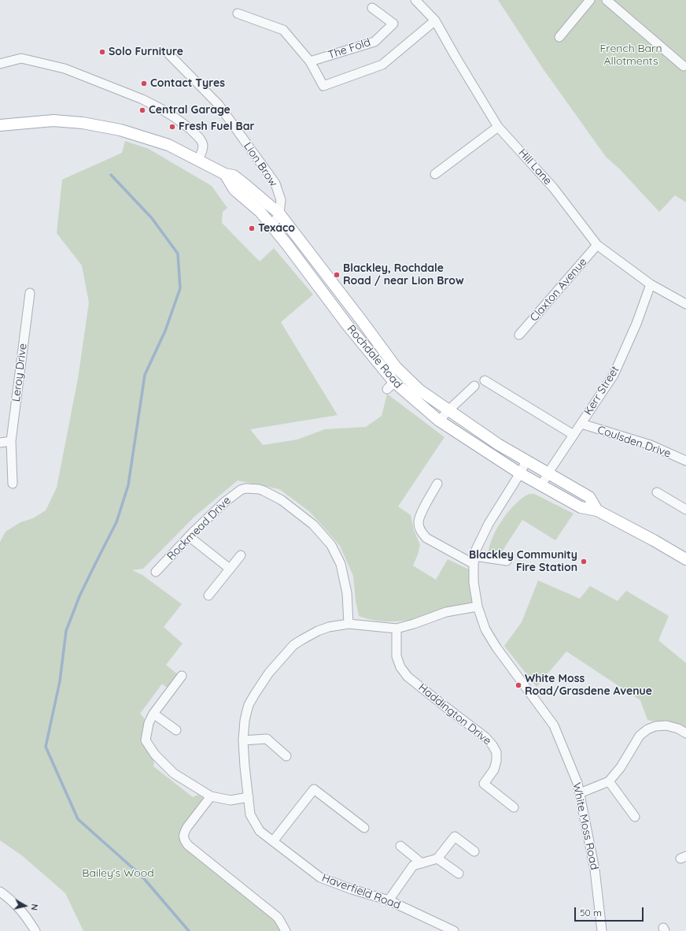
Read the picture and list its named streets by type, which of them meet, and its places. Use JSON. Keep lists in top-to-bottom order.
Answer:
{
  "streets": {
    "main road": ["Rochdale Road"],
    "street": [
      "The Fold",
      "Lion Brow",
      "Hill Lane",
      "Claxton Avenue",
      "Leroy Drive",
      "Kerr Street",
      "Coulsden Drive",
      "Rockmead Drive",
      "Haddington Drive",
      "White Moss Road",
      "Haverfield Road"
    ]
  },
  "crossings": [
    ["Lion Brow", "Rochdale Road"],
    ["Hill Lane", "Claxton Avenue"],
    ["Hill Lane", "Kerr Street"],
    ["Rochdale Road", "Kerr Street"],
    ["Rochdale Road", "White Moss Road"],
    ["Kerr Street", "Coulsden Drive"],
    ["Rockmead Drive", "Haverfield Road"],
    ["Haddington Drive", "Haverfield Road"],
    ["White Moss Road", "Haverfield Road"]
  ],
  "parks": ["French Barn Allotments", "Bailey's Wood"],
  "places": [
    "Solo Furniture",
    "Contact Tyres",
    "Central Garage",
    "Fresh Fuel Bar",
    "Texaco",
    "Blackley, Rochdale Road / near Lion Brow",
    "Blackley Community Fire Station",
    "White Moss Road/Grasdene Avenue"
  ],
  "scale_bar": "50 m",
  "north": "right"
}
